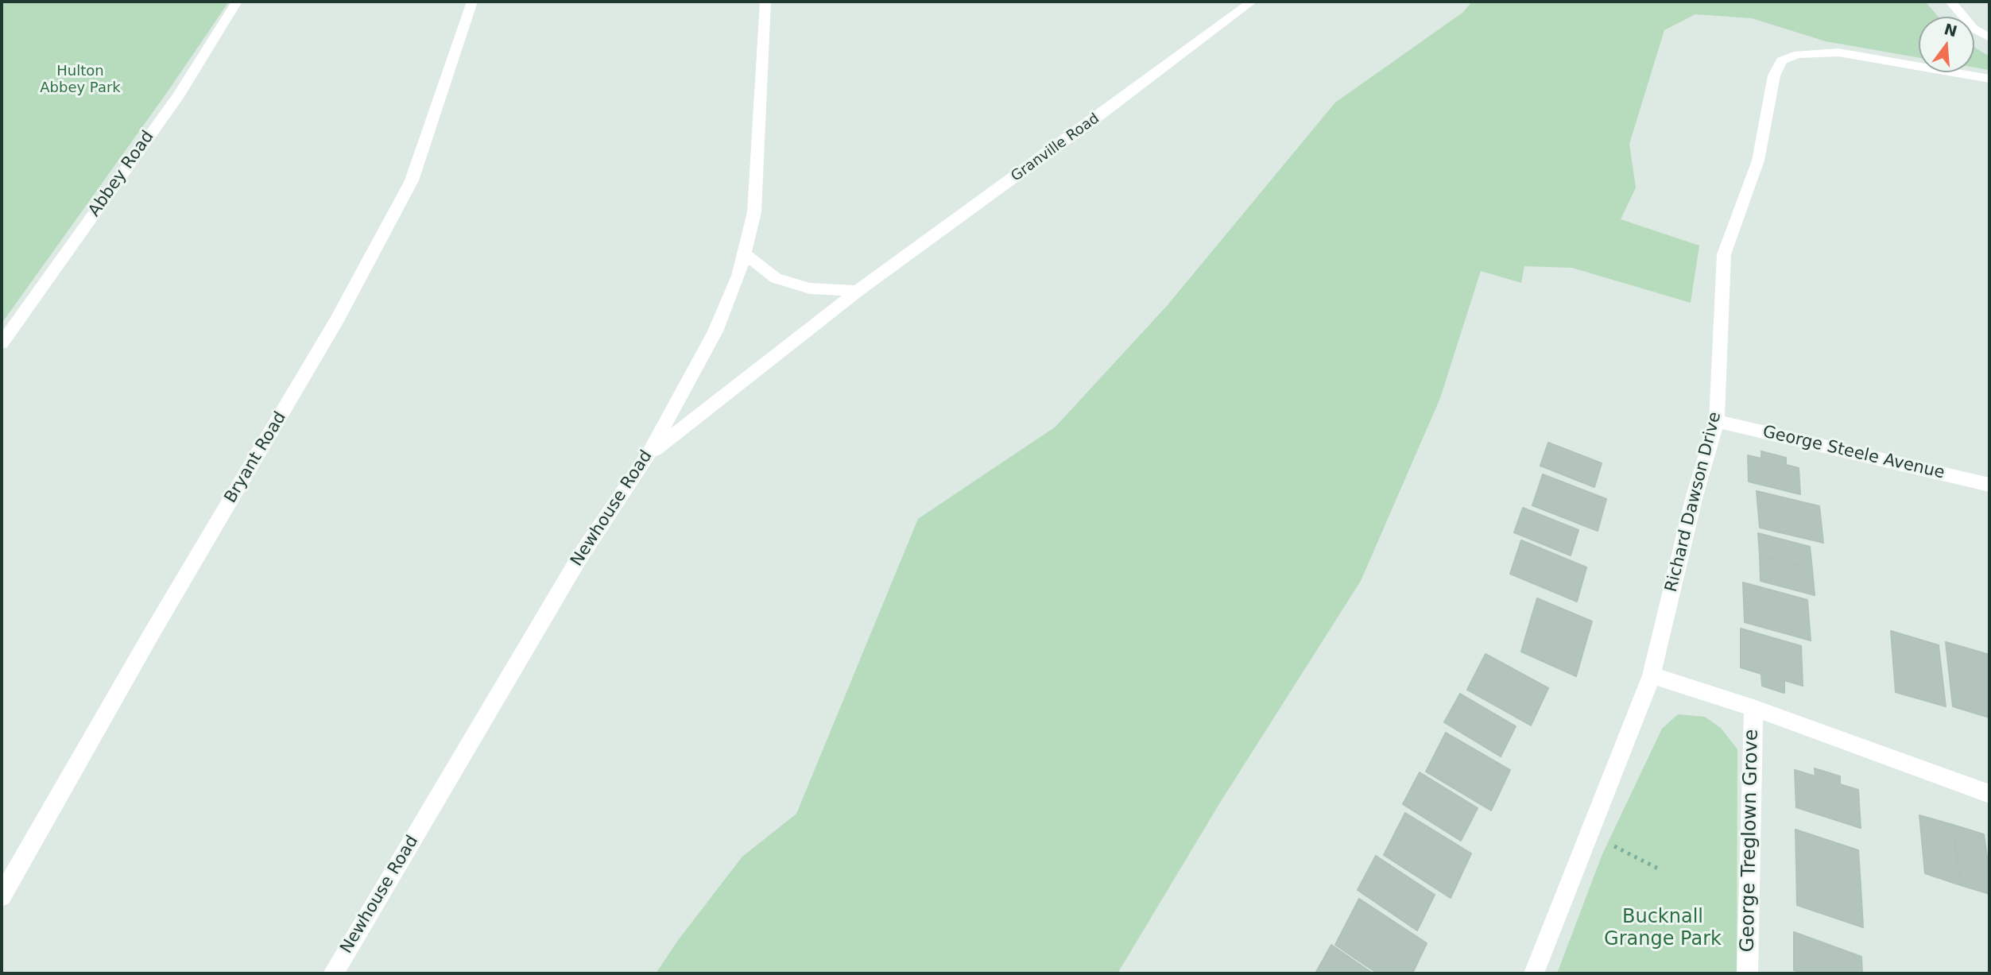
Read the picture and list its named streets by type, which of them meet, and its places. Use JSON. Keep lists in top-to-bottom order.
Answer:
{
  "streets": {
    "street": [
      "Granville Road",
      "Abbey Road",
      "George Steele Avenue",
      "Bryant Road",
      "Richard Dawson Drive",
      "Newhouse Road",
      "George Treglown Grove"
    ]
  },
  "crossings": [
    ["Granville Road", "Newhouse Road"],
    ["George Steele Avenue", "Richard Dawson Drive"],
    ["Richard Dawson Drive", "George Treglown Grove"]
  ],
  "parks": ["Hulton Abbey Park", "Bucknall Grange Park"],
  "north": "top"
}
